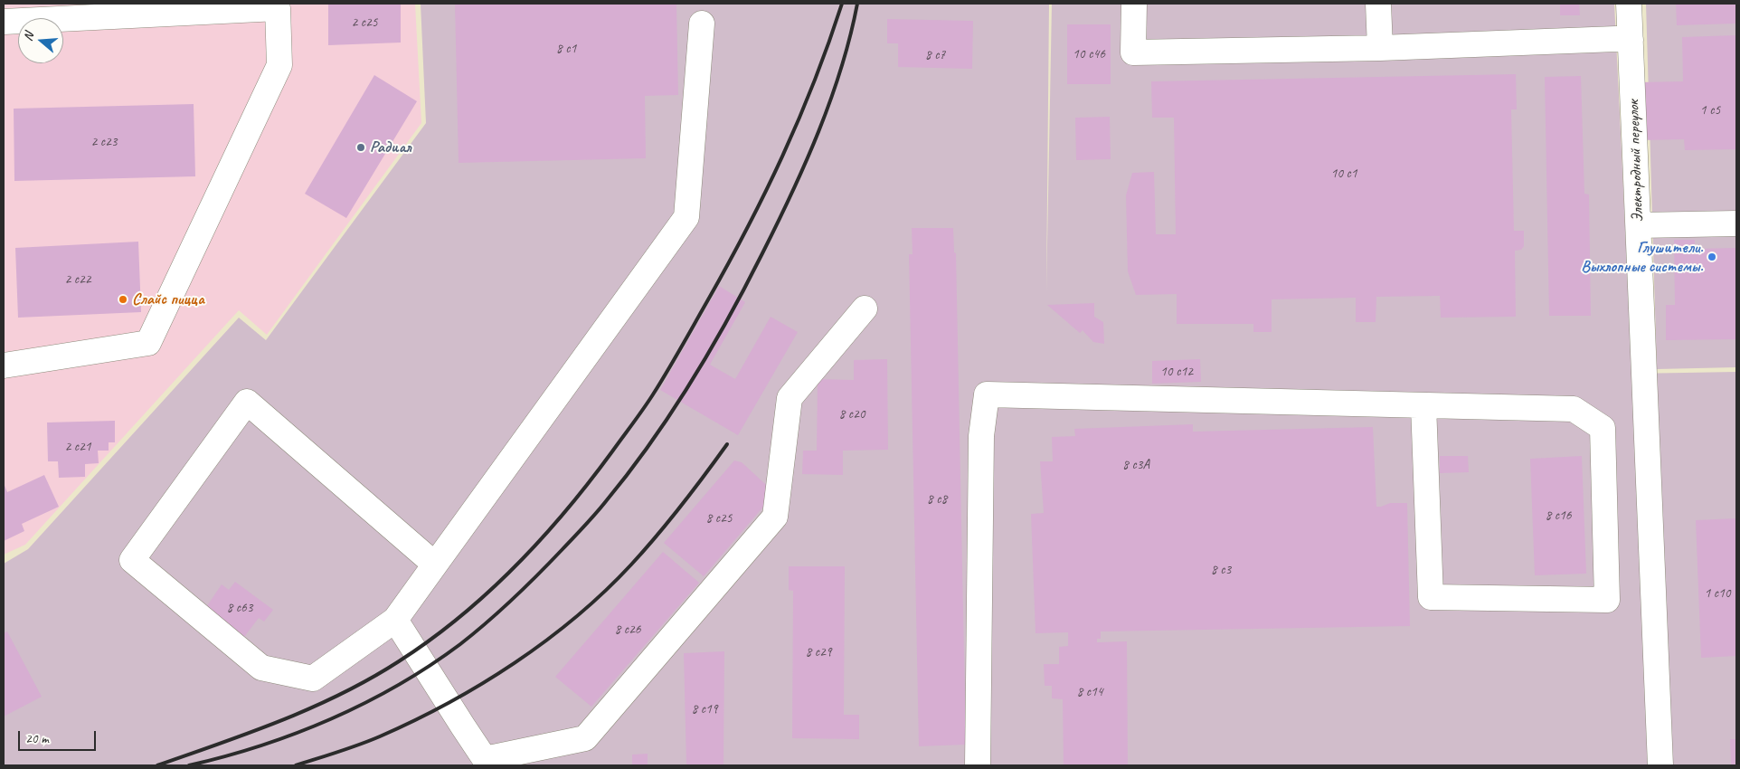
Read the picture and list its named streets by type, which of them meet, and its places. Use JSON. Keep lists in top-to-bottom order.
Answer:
{
  "streets": {
    "street": ["Электродный переулок"]
  },
  "places": ["Радиал", "Глушители. Выхлопные системы.", "Слайс пицца"],
  "house_numbers": [
    "2 с25",
    "8 с1",
    "10 c46",
    "8 с7",
    "1 с5",
    "2 с23",
    "10 c1",
    "2 с22",
    "10 с12",
    "8 с20",
    "2 с21",
    "8 с3А",
    "8 с8",
    "8 с16",
    "8 с25",
    "8 с3",
    "1 с10",
    "8 с63",
    "8 с26",
    "8 с29",
    "8 с14",
    "8 с19"
  ],
  "scale_bar": "20 m",
  "north": "left"
}
